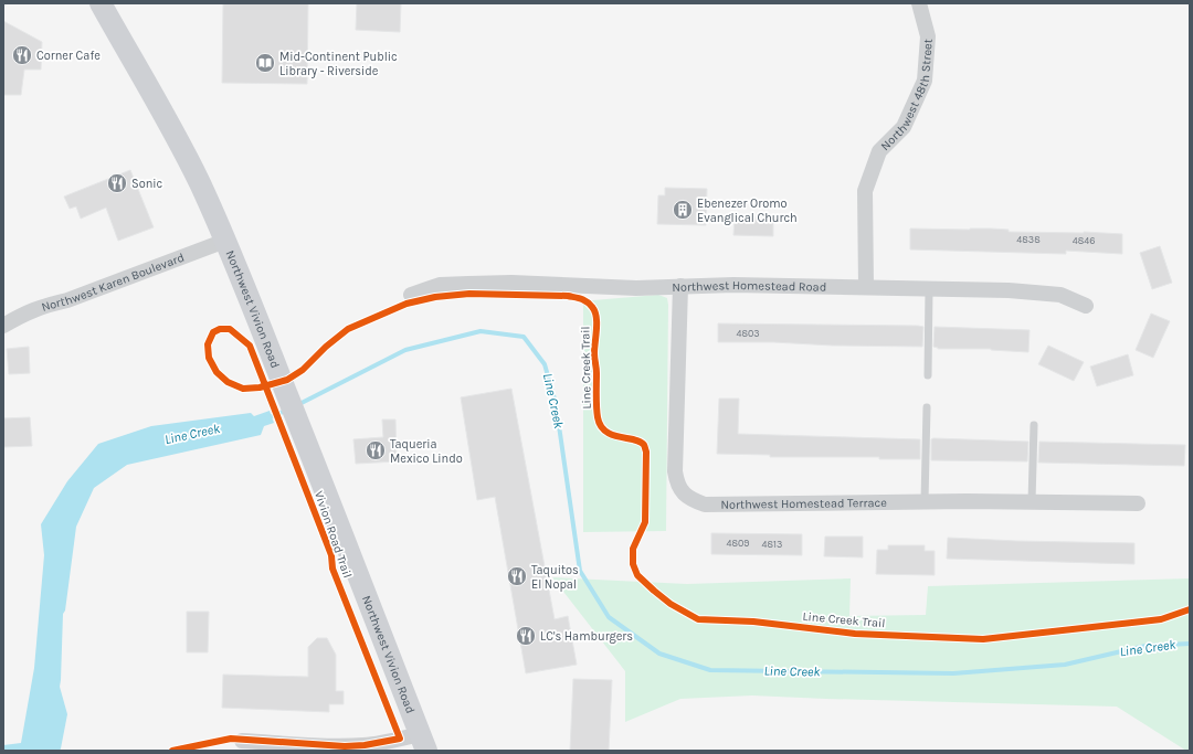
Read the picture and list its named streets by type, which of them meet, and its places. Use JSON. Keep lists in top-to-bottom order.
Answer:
{
  "streets": {
    "main road": ["Northwest Vivion Road"],
    "street": [
      "Northwest 48th Street",
      "Northwest Karen Boulevard",
      "Northwest Homestead Road",
      "Northwest Homestead Terrace"
    ],
    "cycle path": ["Line Creek Trail"]
  },
  "crossings": [
    ["Northwest 48th Street", "Northwest Homestead Road"],
    ["Northwest Karen Boulevard", "Northwest Vivion Road"],
    ["Northwest Homestead Road", "Northwest Homestead Terrace"]
  ],
  "water": ["Line Creek"],
  "places": {
    "restaurant": [
      "Corner Cafe",
      "Sonic",
      "Taqueria Mexico Lindo",
      "Taquitos El Nopal",
      "LC's Hamburgers"
    ],
    "library": ["Mid-Continent Public Library - Riverside"],
    "building": ["Ebenezer Oromo Evanglical Church"]
  },
  "house_numbers": [
    "4838",
    "4846",
    "4803",
    "4809",
    "4813"
  ]
}
